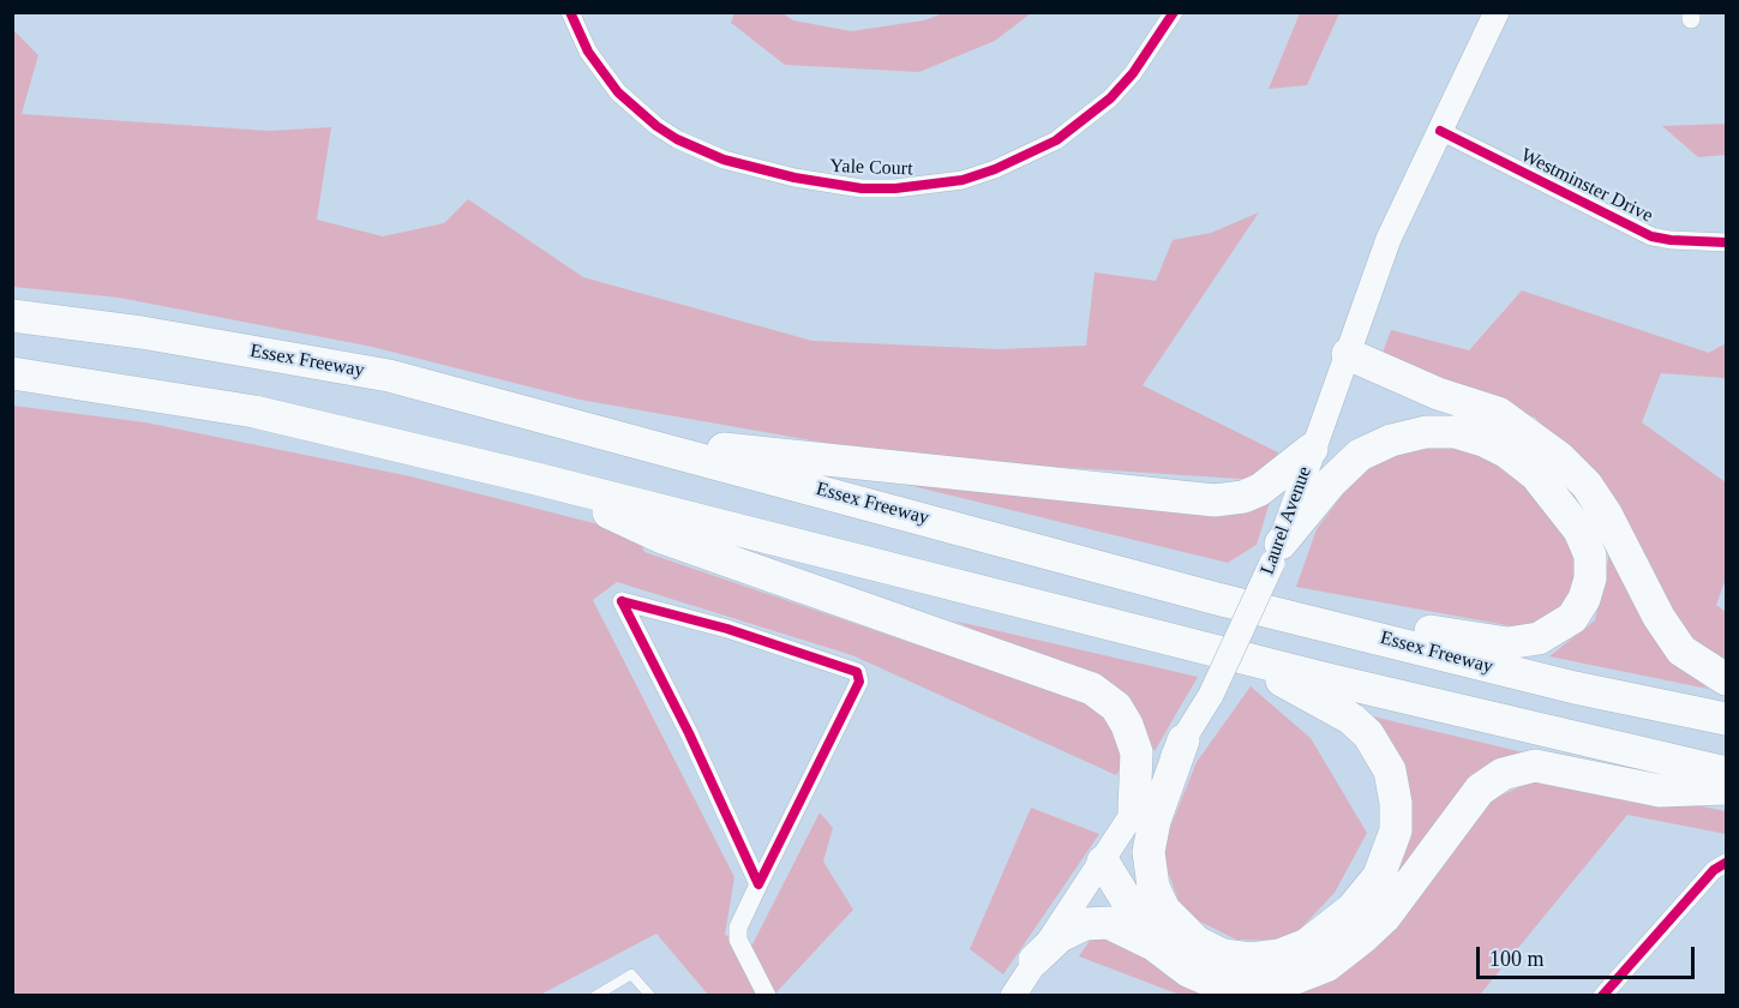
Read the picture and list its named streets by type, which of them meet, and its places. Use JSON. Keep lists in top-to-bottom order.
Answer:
{
  "streets": {
    "highway": ["Essex Freeway"],
    "main road": ["Laurel Avenue"],
    "street": ["Yale Court", "Westminster Drive"]
  },
  "crossings": [
    ["Westminster Drive", "Laurel Avenue"]
  ],
  "scale_bar": "100 m"
}
